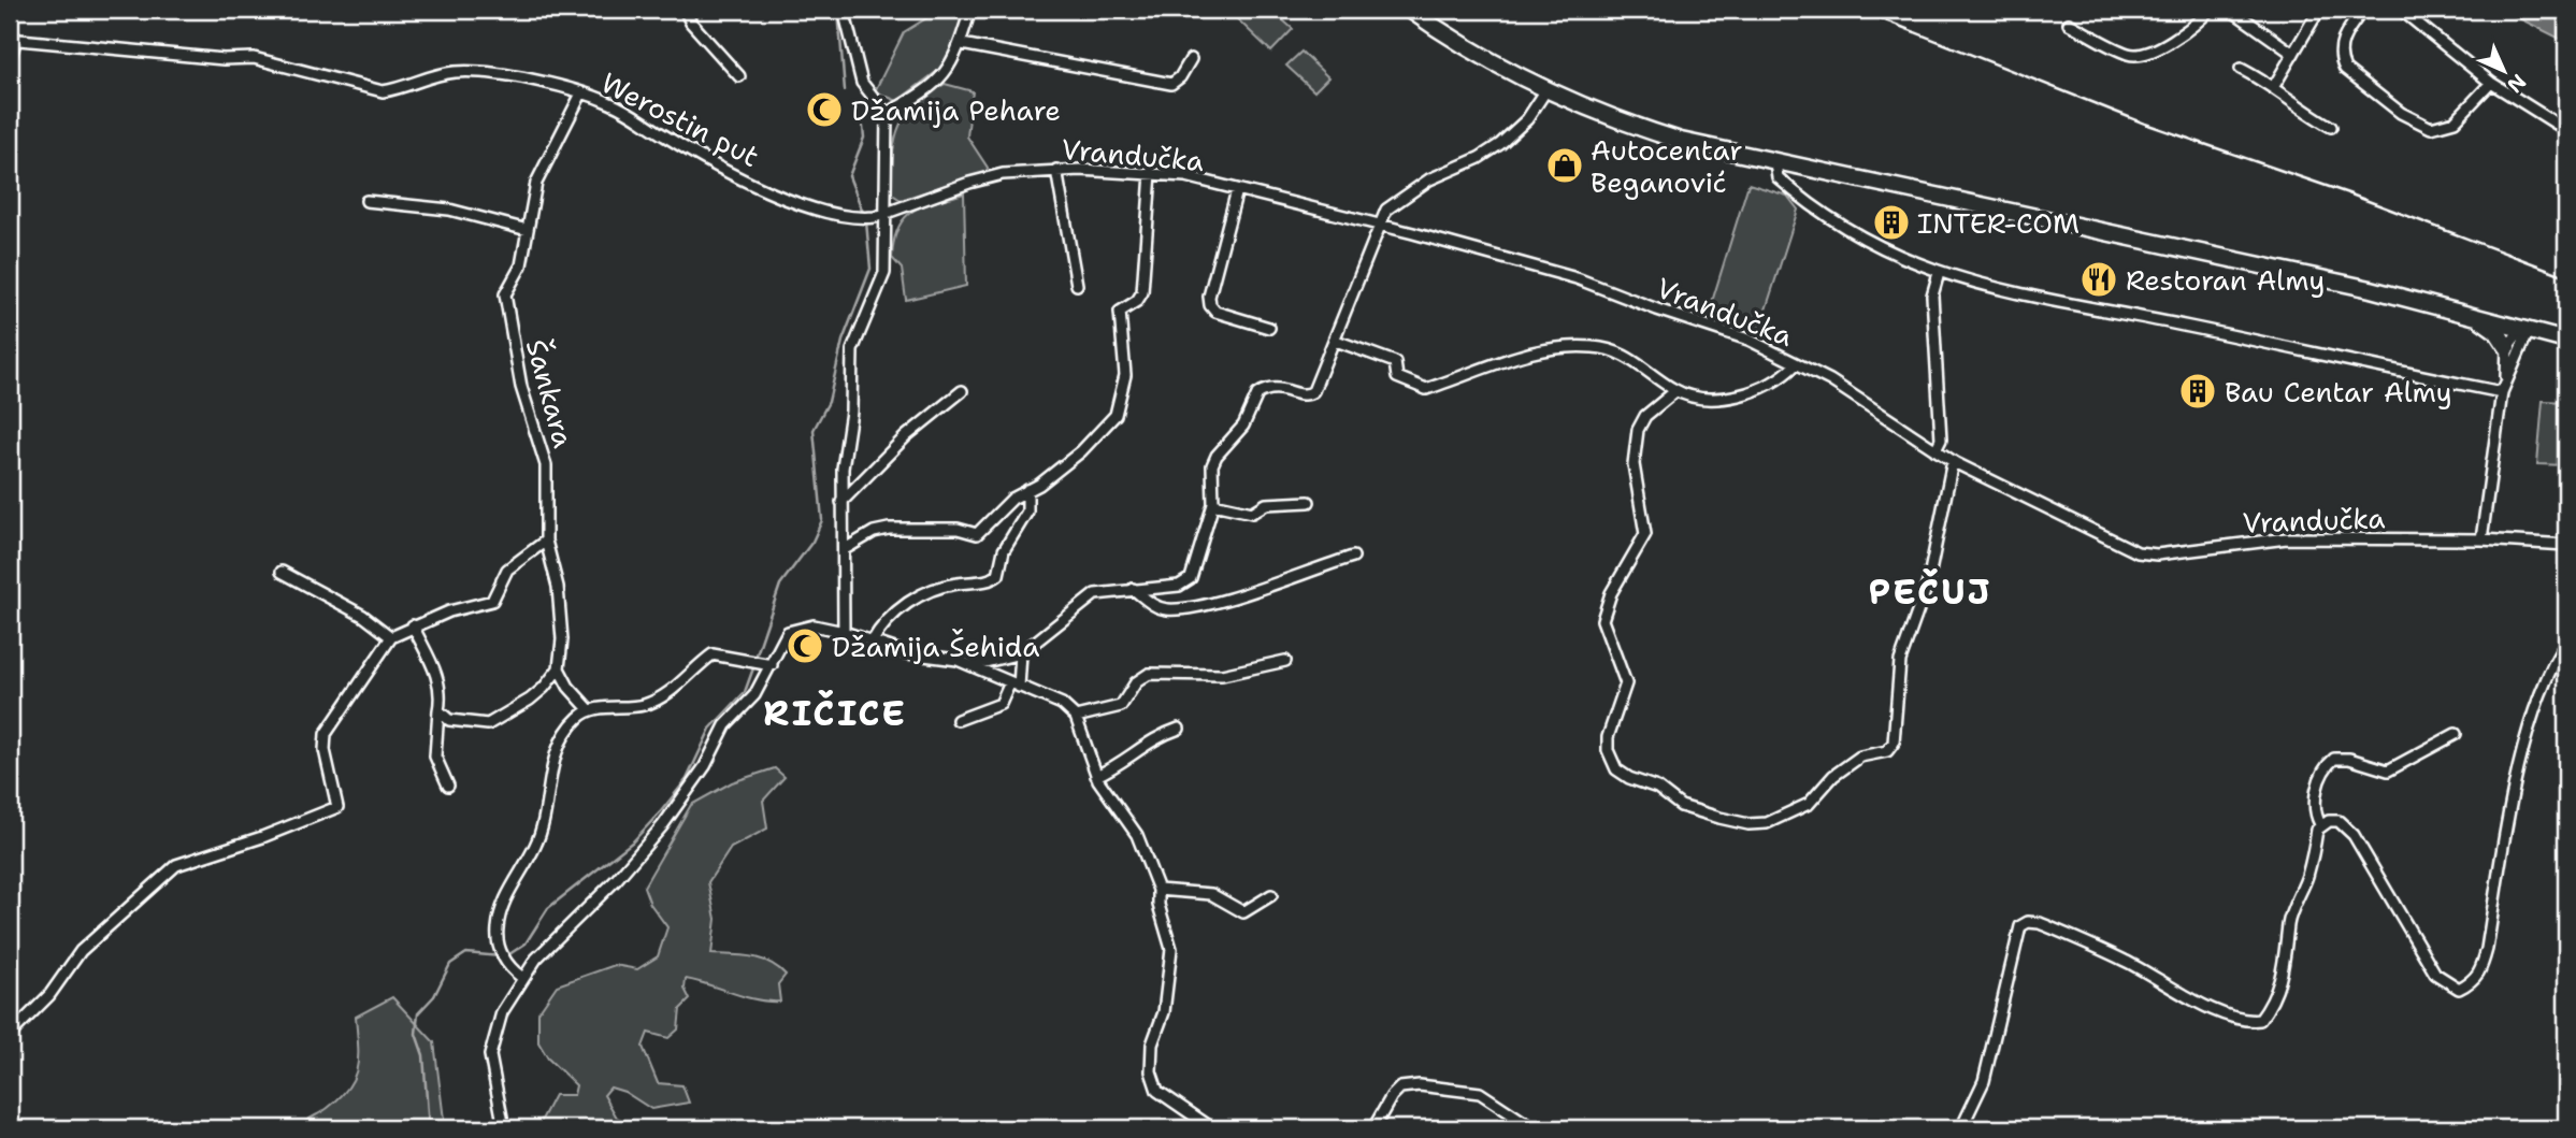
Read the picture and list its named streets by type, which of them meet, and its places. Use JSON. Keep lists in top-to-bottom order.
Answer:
{
  "streets": {
    "street": ["Werostin put", "Vrandučka", "Šankara"]
  },
  "crossings": [
    ["Werostin put", "Vrandučka"],
    ["Werostin put", "Šankara"]
  ],
  "districts": ["PEČUJ", "RIČICE"],
  "places": {
    "mosque": ["Džamija Pehare", "Džamija Šehida"],
    "shop": ["Autocentar Beganović"],
    "building": ["INTER-COM", "Bau Centar Almy"],
    "restaurant": ["Restoran Almy"]
  },
  "north": "bottom right"
}
